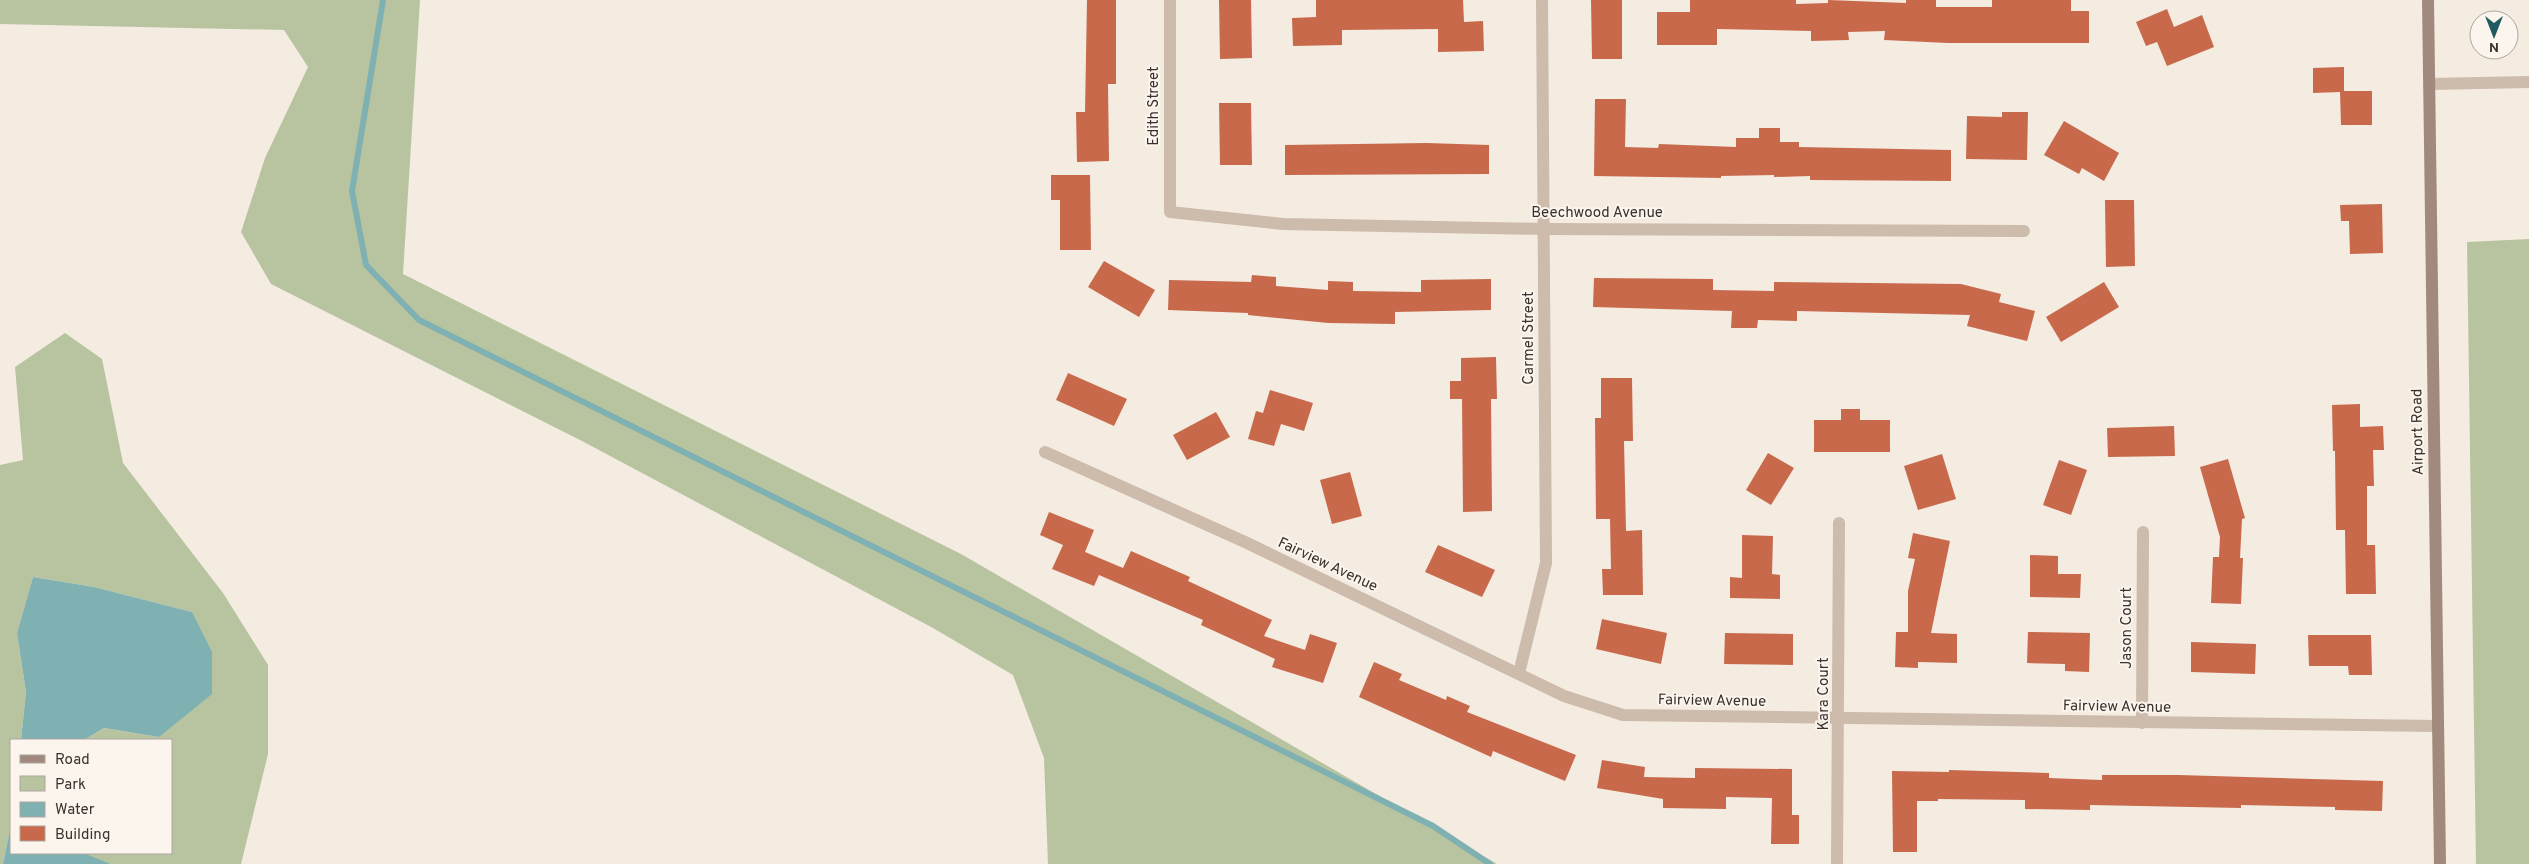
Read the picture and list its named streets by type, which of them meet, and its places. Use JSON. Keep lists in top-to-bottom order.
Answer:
{
  "streets": {
    "main road": ["Airport Road"],
    "street": [
      "Edith Street",
      "Beechwood Avenue",
      "Carmel Street",
      "Fairview Avenue",
      "Jason Court",
      "Kara Court"
    ]
  },
  "crossings": [
    ["Edith Street", "Beechwood Avenue"],
    ["Beechwood Avenue", "Carmel Street"],
    ["Carmel Street", "Fairview Avenue"],
    ["Airport Road", "Fairview Avenue"],
    ["Fairview Avenue", "Jason Court"],
    ["Fairview Avenue", "Kara Court"]
  ],
  "legend": [
    "Road",
    "Park",
    "Water",
    "Building"
  ],
  "north": "bottom"
}
